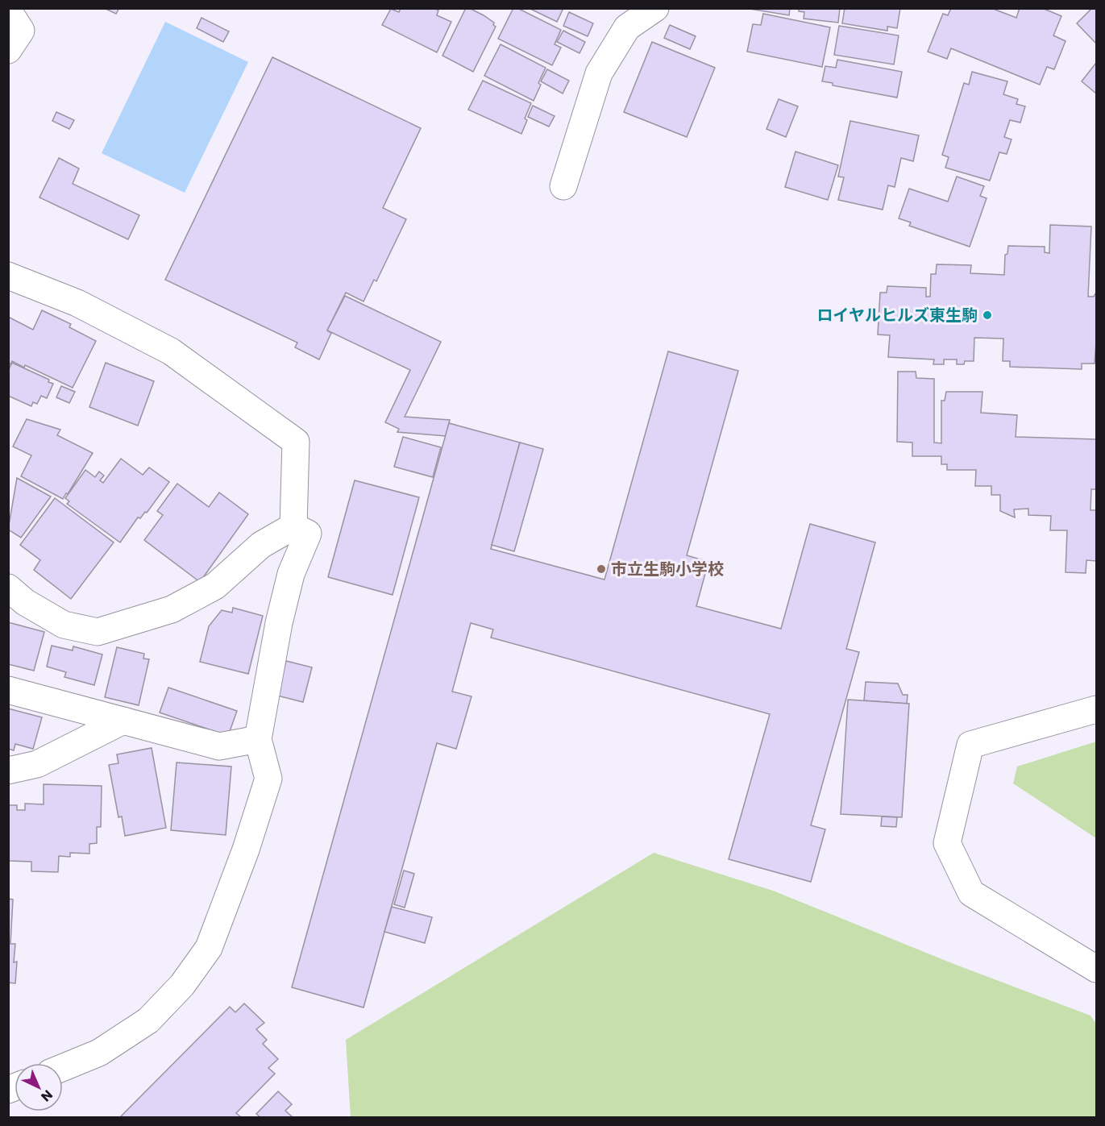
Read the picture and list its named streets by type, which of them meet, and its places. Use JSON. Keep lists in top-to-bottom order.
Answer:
{
  "places": ["ロイヤルヒルズ東生駒", "市立生駒小学校"],
  "north": "bottom right"
}
